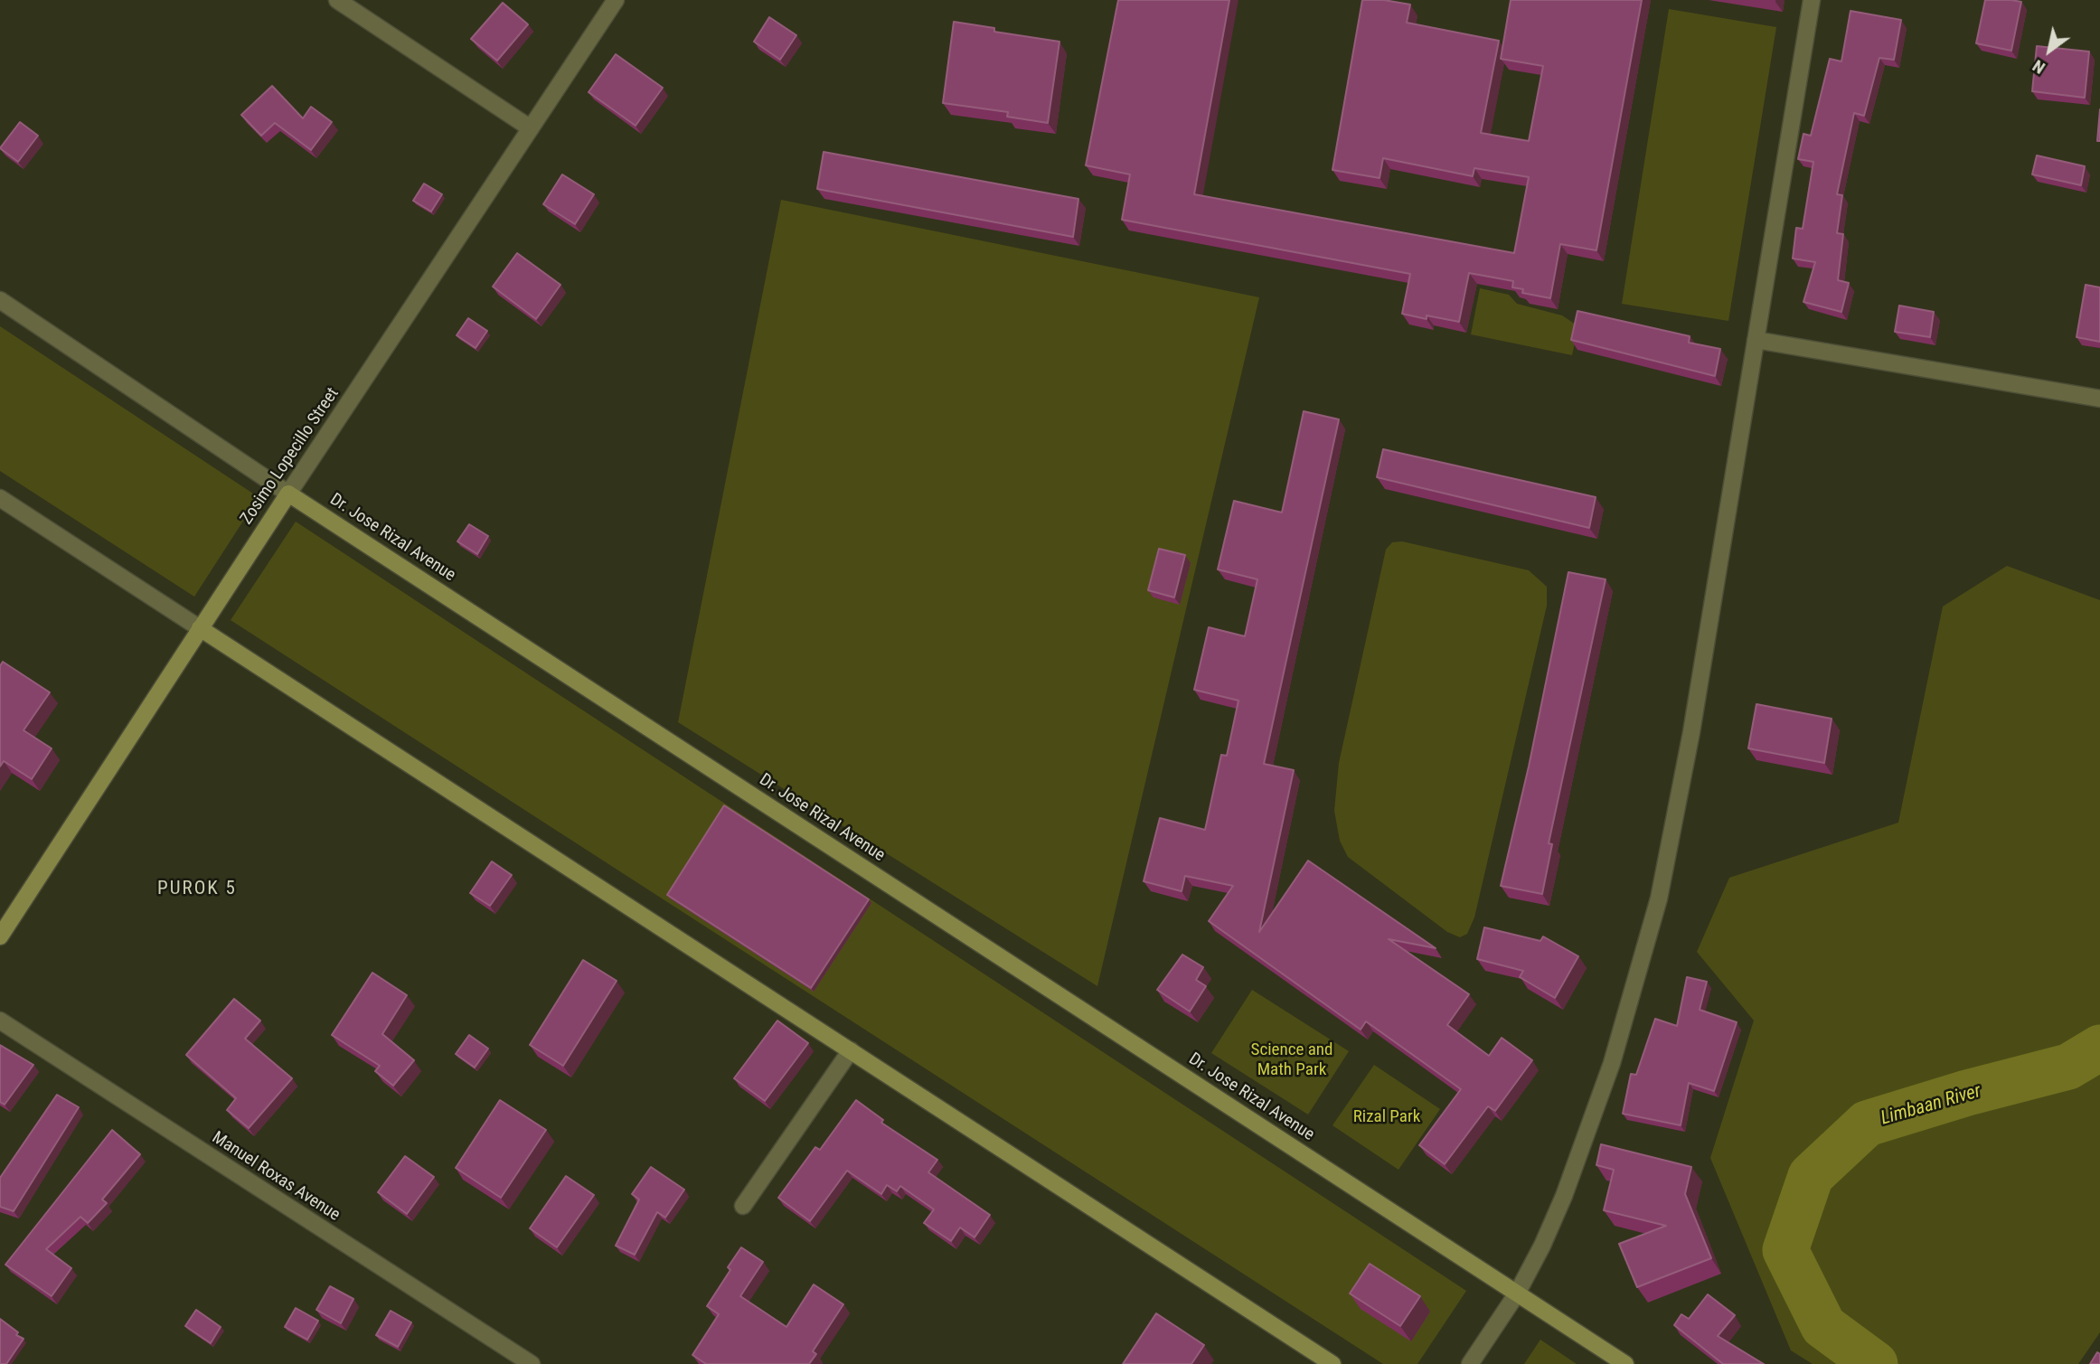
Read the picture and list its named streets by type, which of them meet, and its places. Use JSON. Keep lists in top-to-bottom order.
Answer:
{
  "streets": {
    "main road": ["Zosimo Lopecillo Street", "Dr. Jose Rizal Avenue"],
    "street": ["Manuel Roxas Avenue"]
  },
  "crossings": [
    ["Zosimo Lopecillo Street", "Dr. Jose Rizal Avenue"]
  ],
  "districts": ["PUROK 5"],
  "water": ["Limbaan River"],
  "parks": ["Science and Math Park", "Rizal Park"],
  "north": "bottom left"
}
